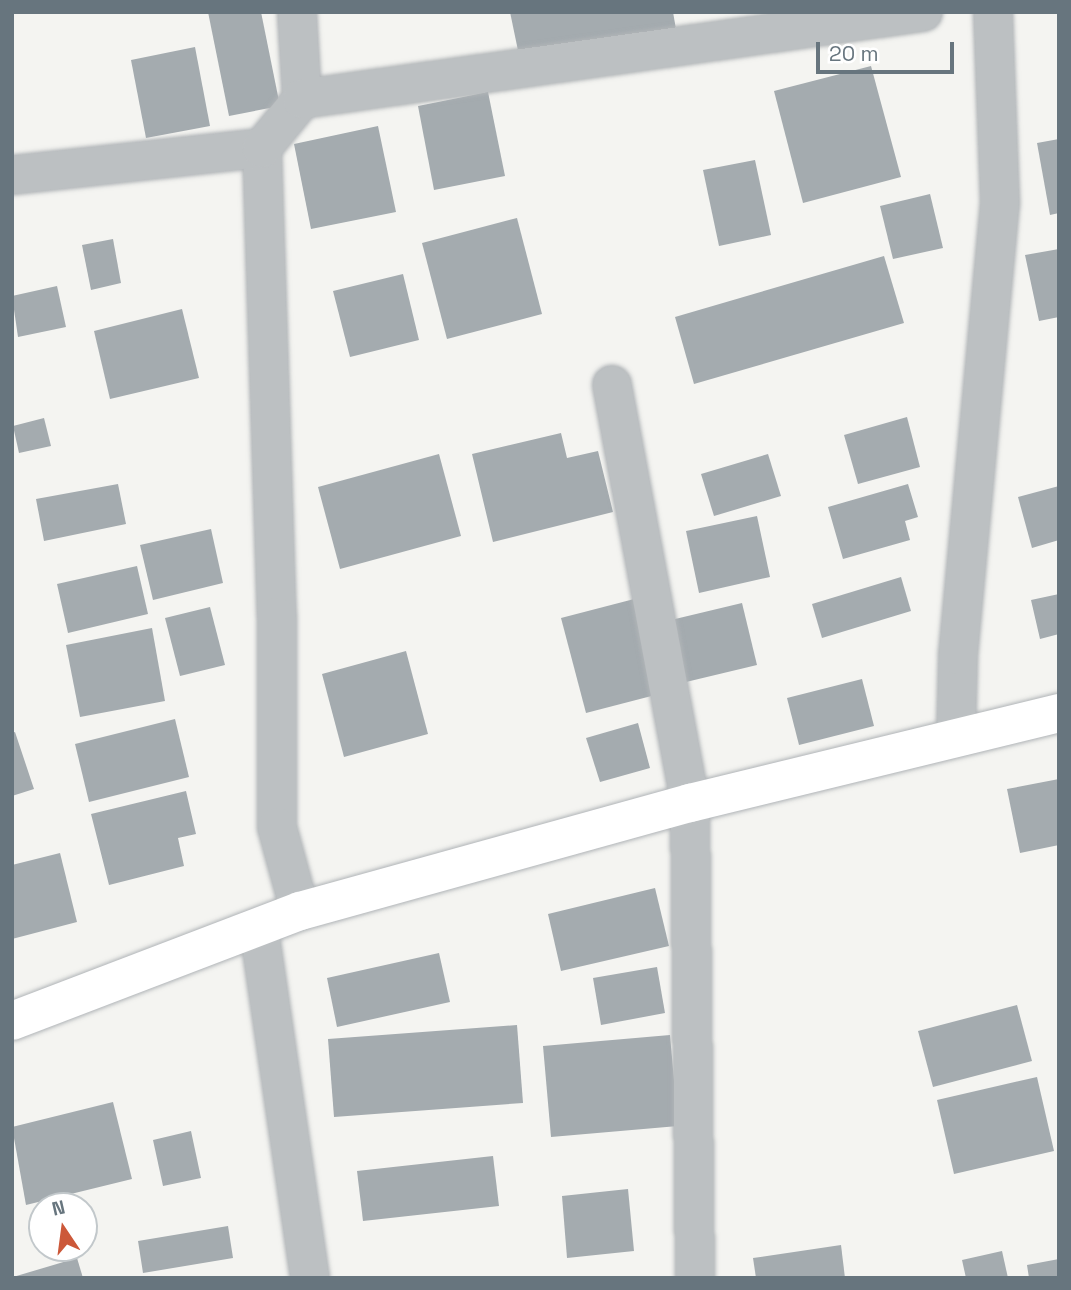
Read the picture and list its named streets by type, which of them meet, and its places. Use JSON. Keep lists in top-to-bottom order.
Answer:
{
  "scale_bar": "20 m",
  "north": "top"
}
